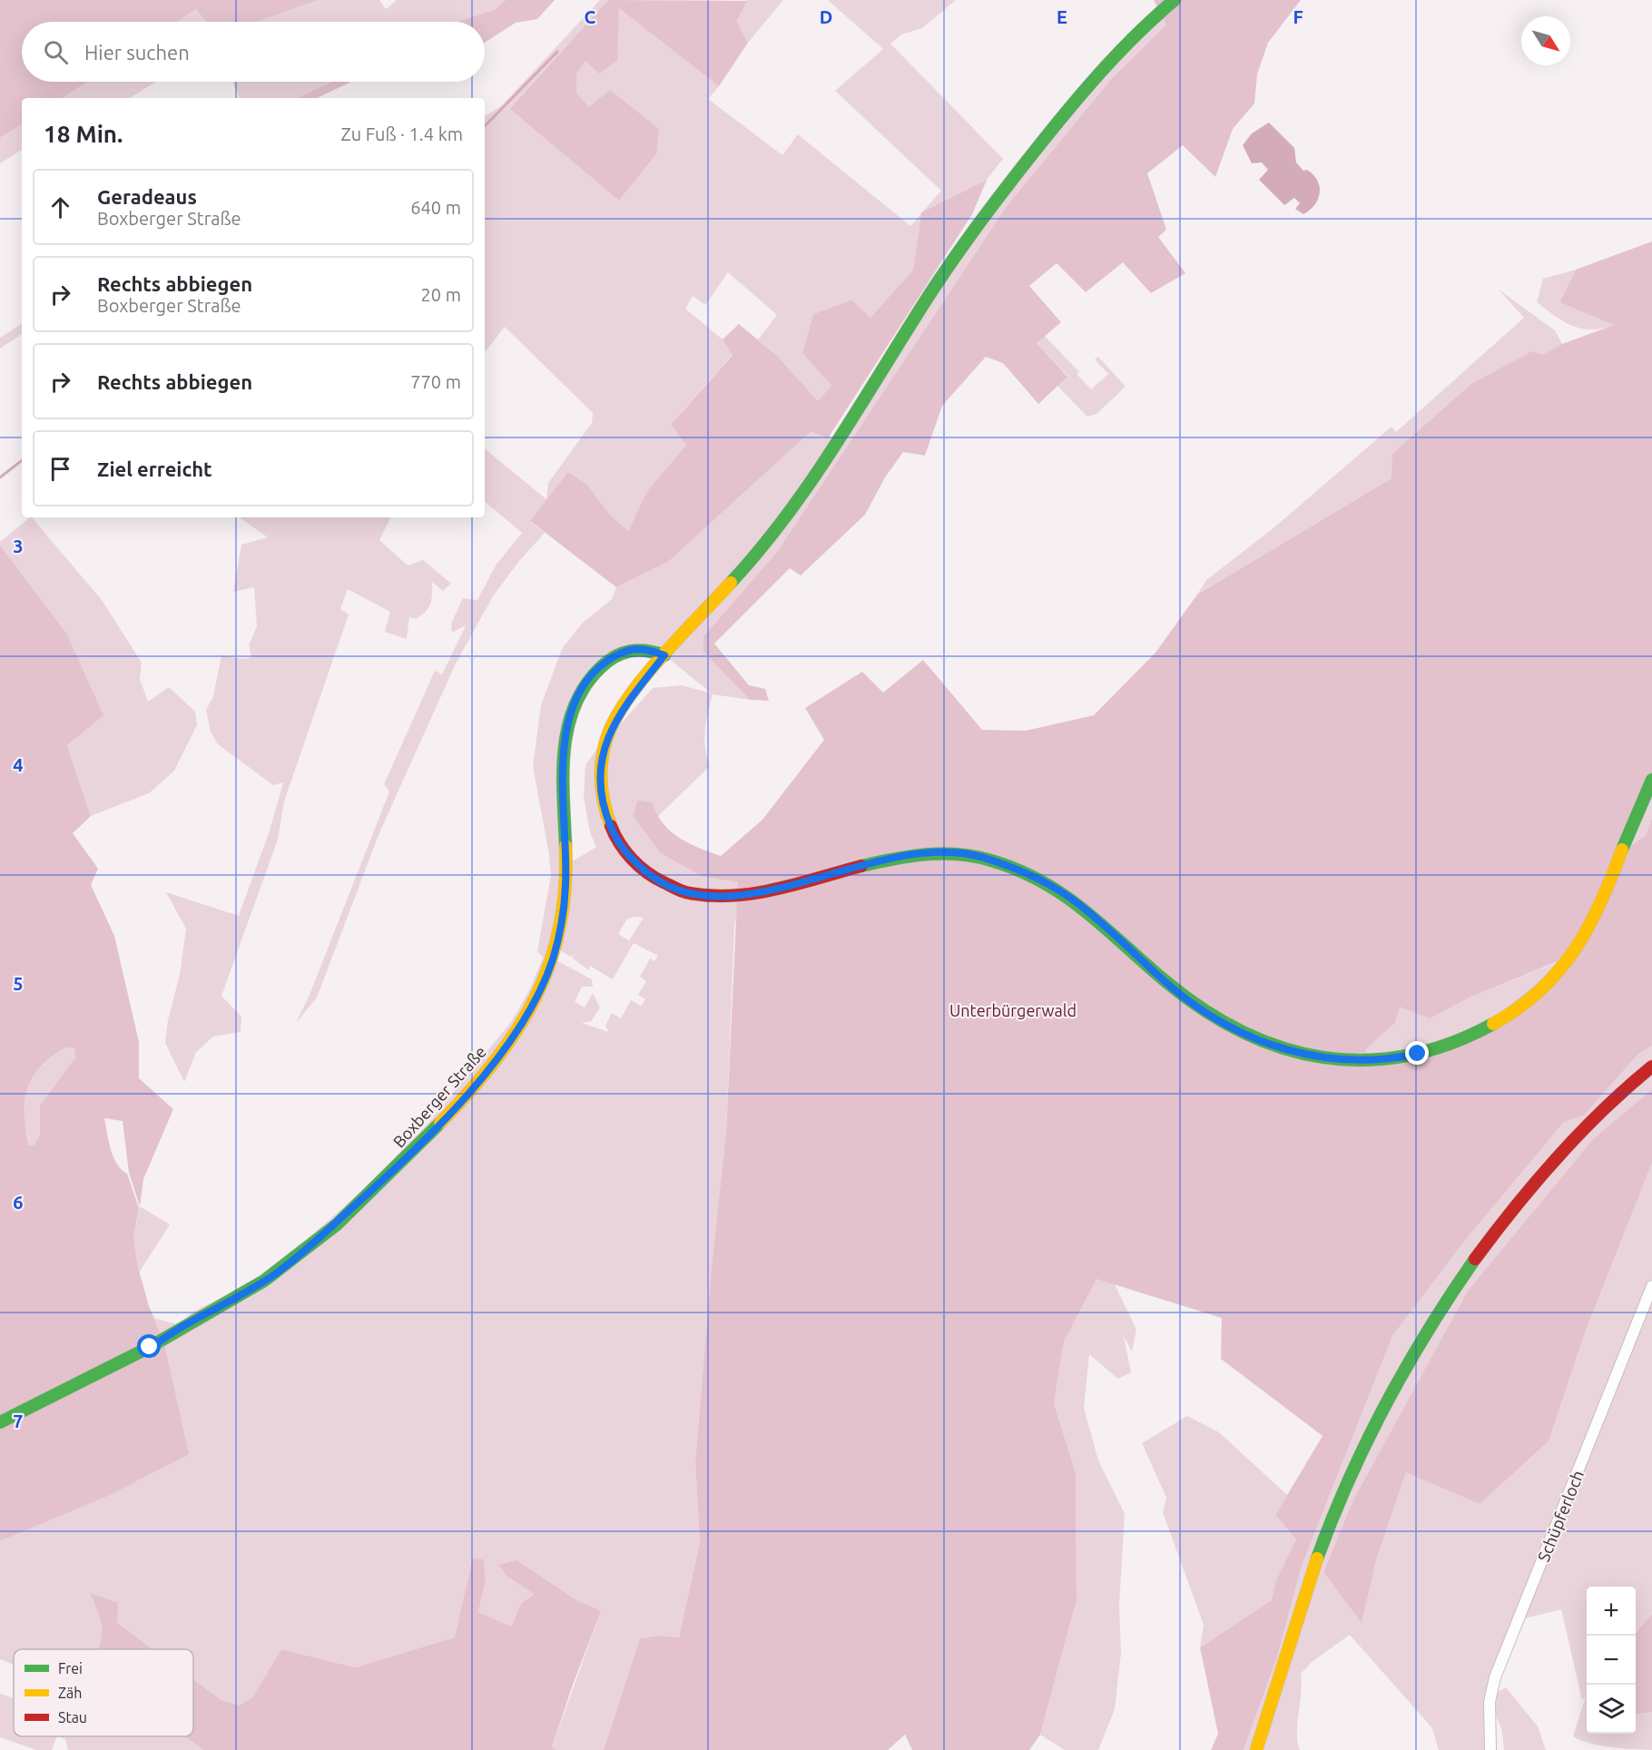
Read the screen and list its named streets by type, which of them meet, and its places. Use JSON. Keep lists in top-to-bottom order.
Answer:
{
  "streets": {
    "main road": ["Boxberger Straße"],
    "street": ["Schüpferloch"]
  },
  "parks": ["Unterbürgerwald"],
  "legend": ["Frei", "Zäh", "Stau"],
  "north": "bottom right",
  "page": {
    "search": "Hier suchen",
    "heading": ["18 Min.", "Zu Fuß · 1.4 km"],
    "list": [
      ["Geradeaus", "Boxberger Straße", "640 m"],
      ["Rechts abbiegen", "Boxberger Straße", "20 m"],
      ["Rechts abbiegen", "770 m"],
      "Ziel erreicht"
    ],
    "map_buttons": ["+", "−"]
  },
  "grid": {
    "columns": [
      "C",
      "D",
      "E",
      "F"
    ],
    "rows": [
      "3",
      "4",
      "5",
      "6",
      "7"
    ]
  }
}
